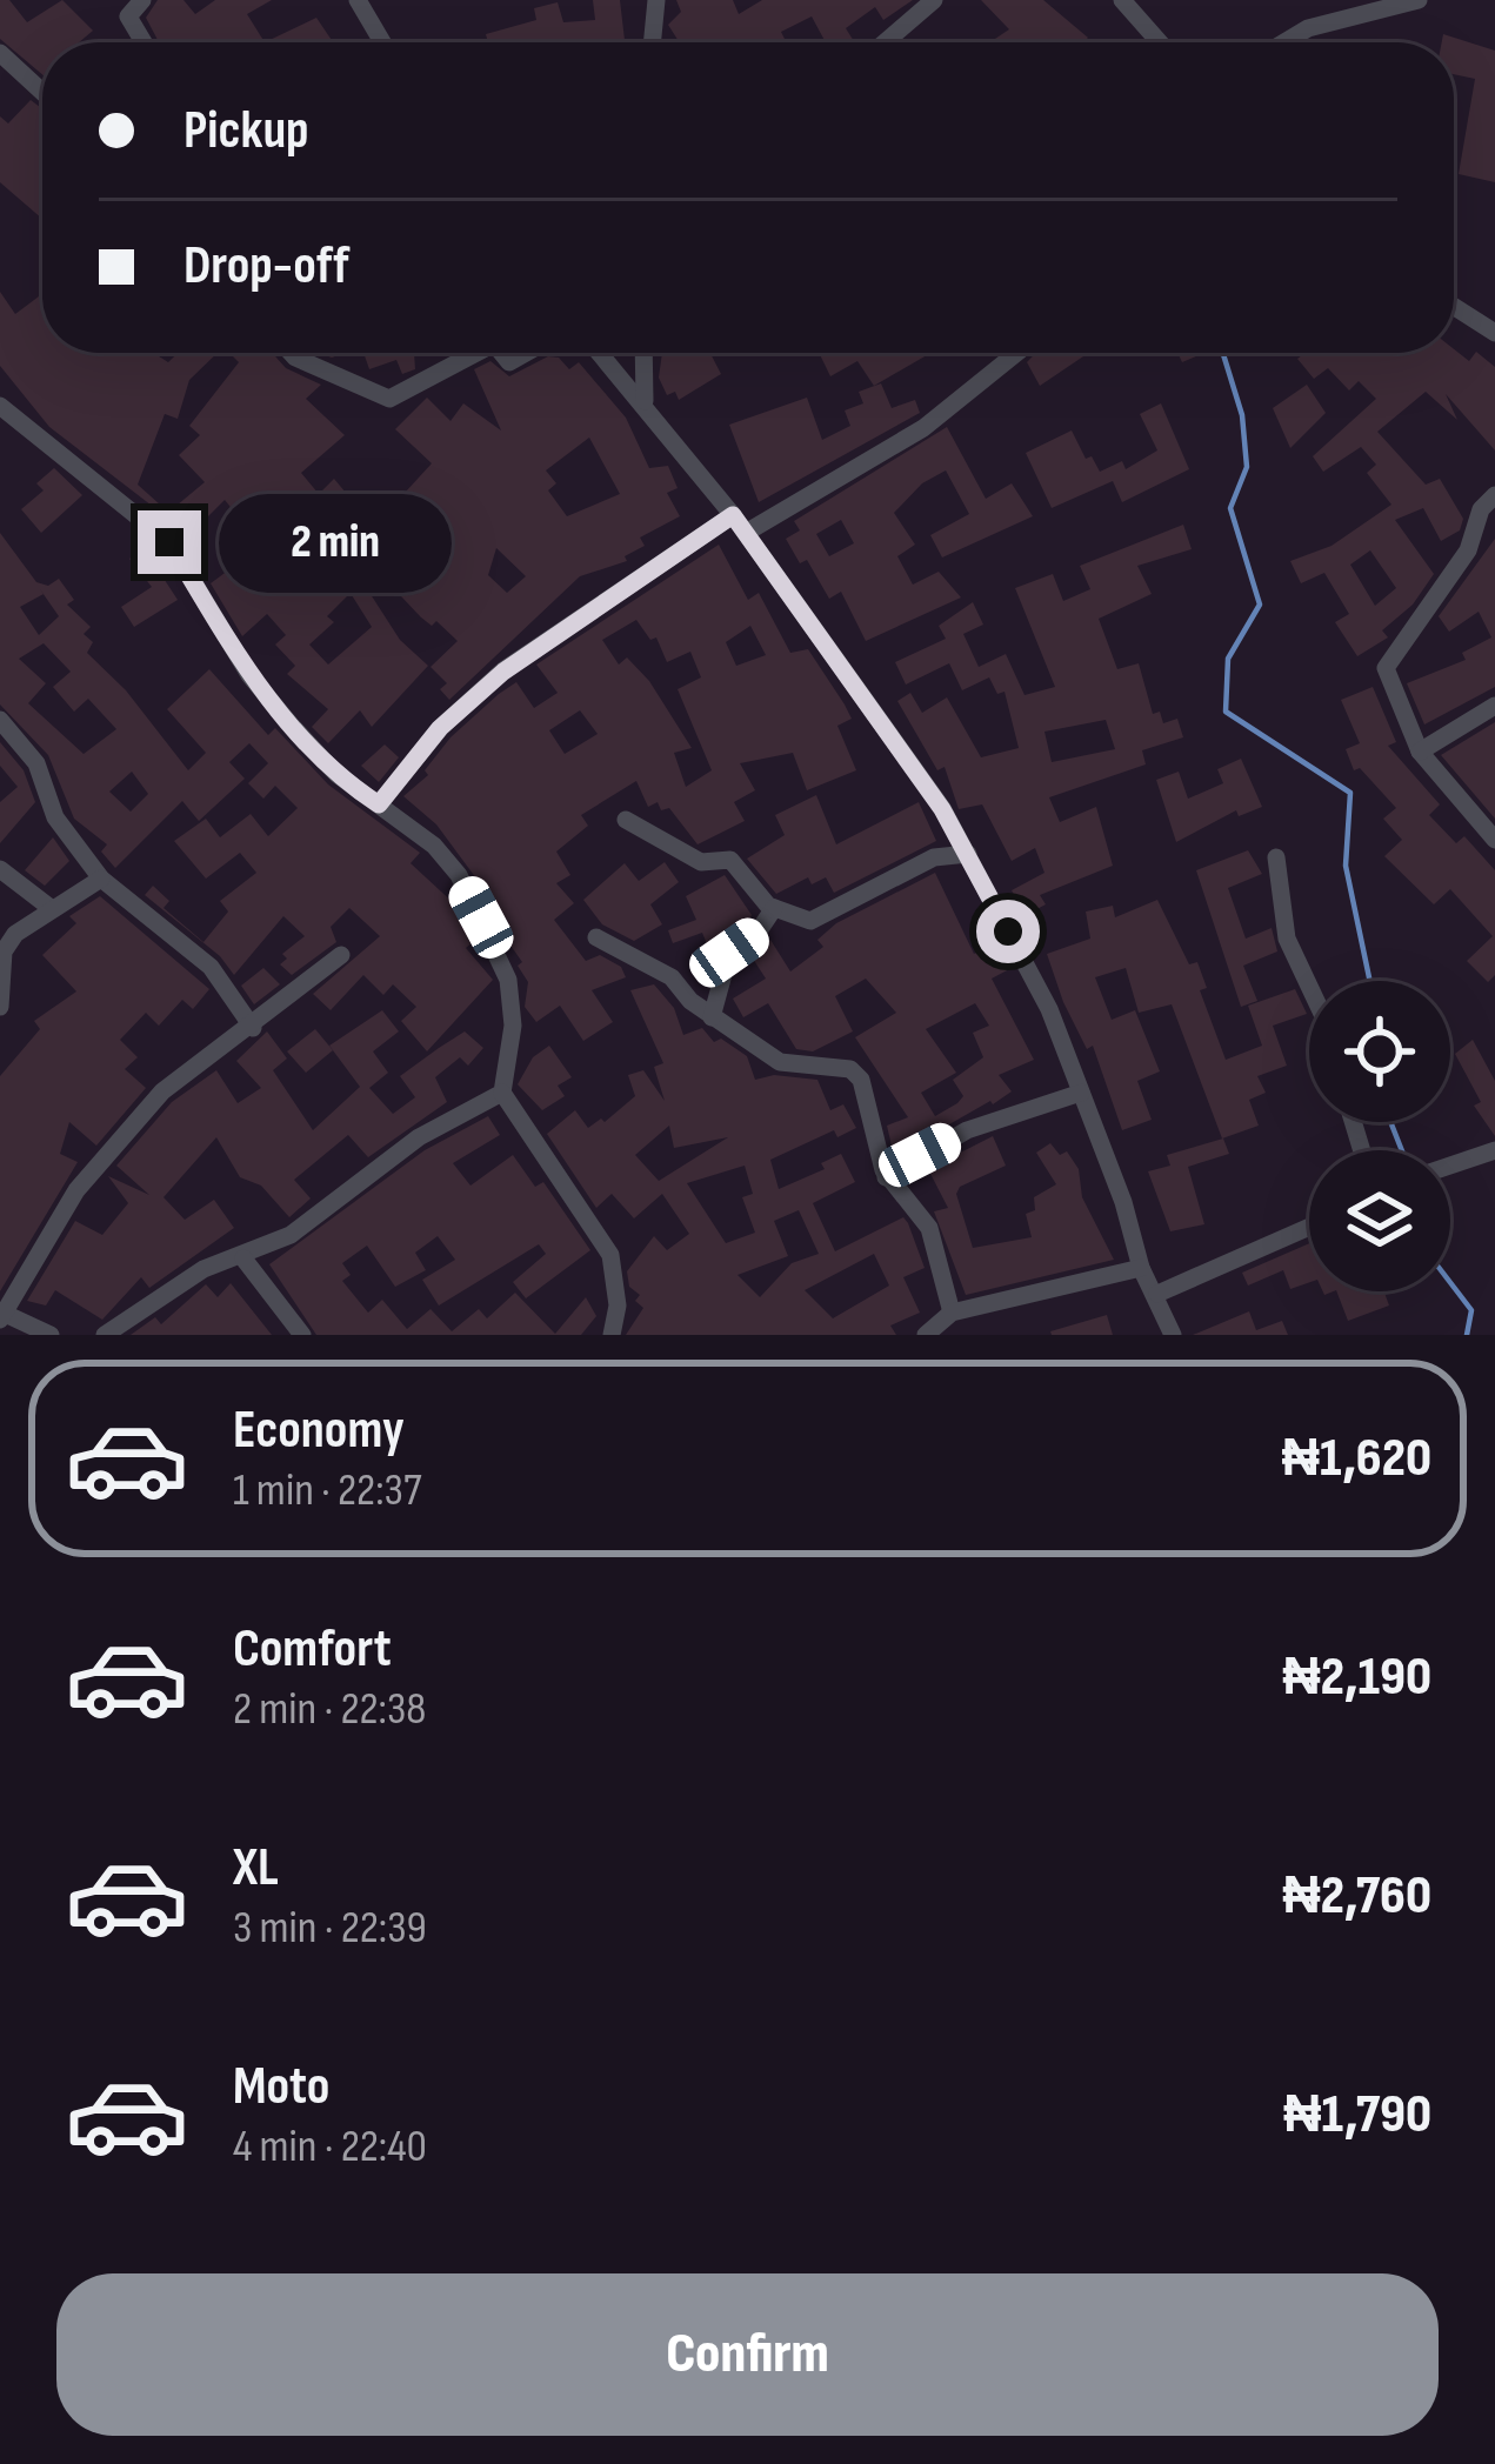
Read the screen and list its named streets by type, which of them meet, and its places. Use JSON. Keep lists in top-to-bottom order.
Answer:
{
  "page": {
    "banner": ["Pickup", "Drop-off"],
    "bubble": "2 min",
    "list": [
      {
        "name": "Economy",
        "note": "1 min · 22:37",
        "value": "₦1,620"
      },
      {
        "name": "Comfort",
        "note": "2 min · 22:38",
        "value": "₦2,190"
      },
      {
        "name": "XL",
        "note": "3 min · 22:39",
        "value": "₦2,760"
      },
      {
        "name": "Moto",
        "note": "4 min · 22:40",
        "value": "₦1,790"
      }
    ],
    "buttons": "Confirm"
  }
}
